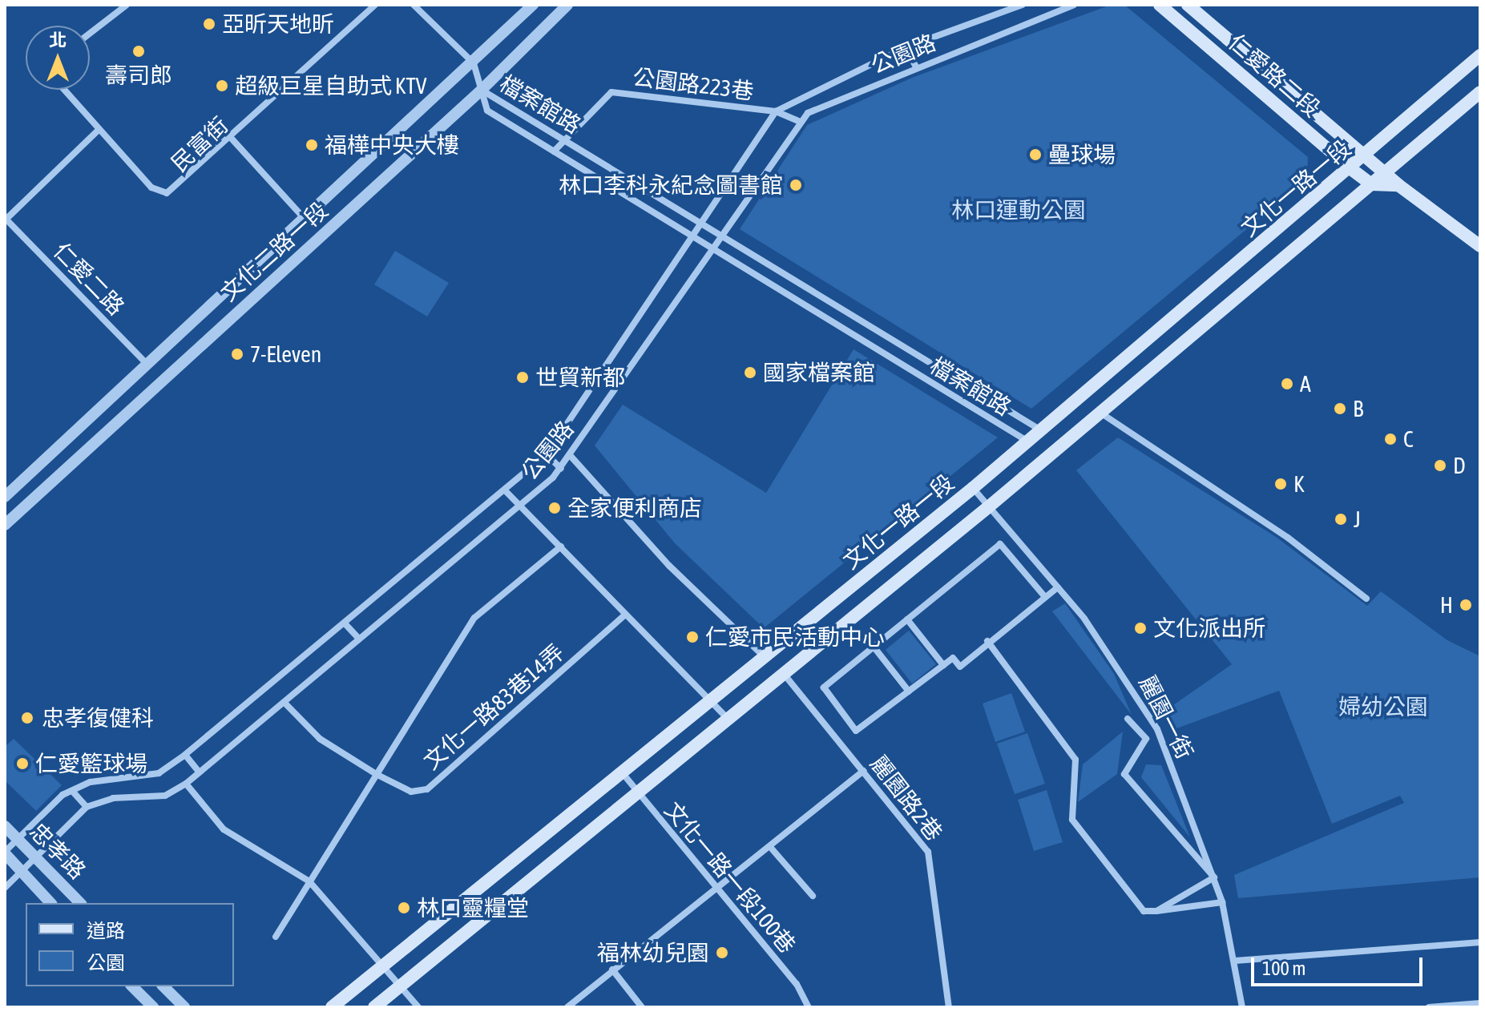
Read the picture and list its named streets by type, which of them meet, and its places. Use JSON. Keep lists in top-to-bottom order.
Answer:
{
  "streets": {
    "main road": ["仁愛路二段", "文化一路一段"],
    "street": [
      "公園路",
      "公園路223巷",
      "檔案館路",
      "民富街",
      "文化二路一段",
      "仁愛二路",
      "文化一路83巷14弄",
      "麗園一街",
      "麗園路2巷",
      "忠孝路",
      "文化一路一段100巷"
    ]
  },
  "crossings": [
    ["公園路", "公園路223巷"],
    ["公園路", "檔案館路"],
    ["公園路", "忠孝路"],
    ["仁愛路二段", "文化一路一段"],
    ["公園路223巷", "檔案館路"],
    ["檔案館路", "文化一路一段"],
    ["檔案館路", "文化二路一段"],
    ["文化一路一段", "麗園一街"],
    ["文化一路一段", "麗園路2巷"],
    ["文化一路一段", "文化一路一段100巷"],
    ["文化二路一段", "仁愛二路"]
  ],
  "parks": ["林口運動公園", "婦幼公園"],
  "places": [
    "亞昕天地昕",
    "壽司郎",
    "超級巨星自助式 KTV",
    "福樺中央大樓",
    "壘球場",
    "林口李科永紀念圖書館",
    "7-Eleven",
    "國家檔案館",
    "世貿新都",
    "A",
    "B",
    "C",
    "D",
    "K",
    "全家便利商店",
    "J",
    "H",
    "文化派出所",
    "仁愛市民活動中心",
    "忠孝復健科",
    "仁愛籃球場",
    "林口靈糧堂",
    "福林幼兒園"
  ],
  "legend": ["道路", "公園"],
  "scale_bar": "100 m",
  "north": "top"
}
